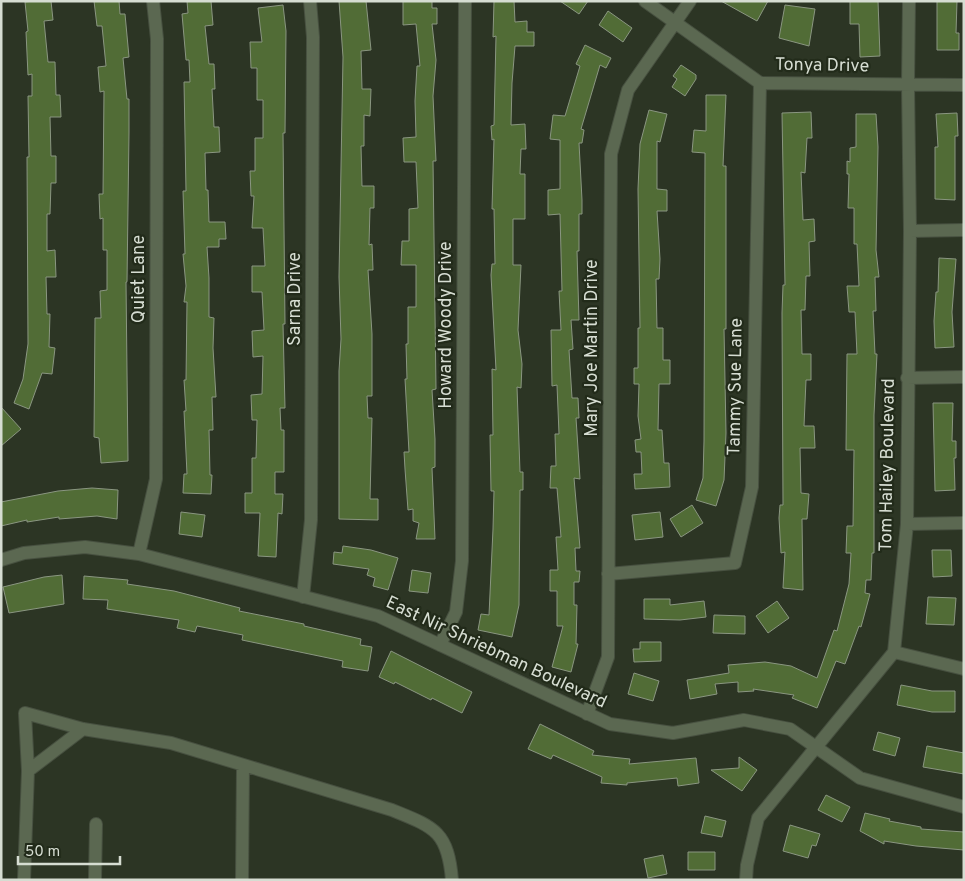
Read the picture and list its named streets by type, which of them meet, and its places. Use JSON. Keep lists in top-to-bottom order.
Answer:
{
  "streets": {
    "street": [
      "Tonya Drive",
      "Quiet Lane",
      "Sarna Drive",
      "Howard Woody Drive",
      "Mary Joe Martin Drive",
      "Tammy Sue Lane",
      "Tom Hailey Boulevard",
      "East Nir Shriebman Boulevard"
    ]
  },
  "crossings": [
    ["Tonya Drive", "Mary Joe Martin Drive"],
    ["Tonya Drive", "Tammy Sue Lane"],
    ["Tonya Drive", "Tom Hailey Boulevard"],
    ["Quiet Lane", "East Nir Shriebman Boulevard"],
    ["Sarna Drive", "East Nir Shriebman Boulevard"],
    ["Howard Woody Drive", "East Nir Shriebman Boulevard"],
    ["Mary Joe Martin Drive", "Tammy Sue Lane"],
    ["Mary Joe Martin Drive", "East Nir Shriebman Boulevard"]
  ],
  "scale_bar": "50 m"
}
